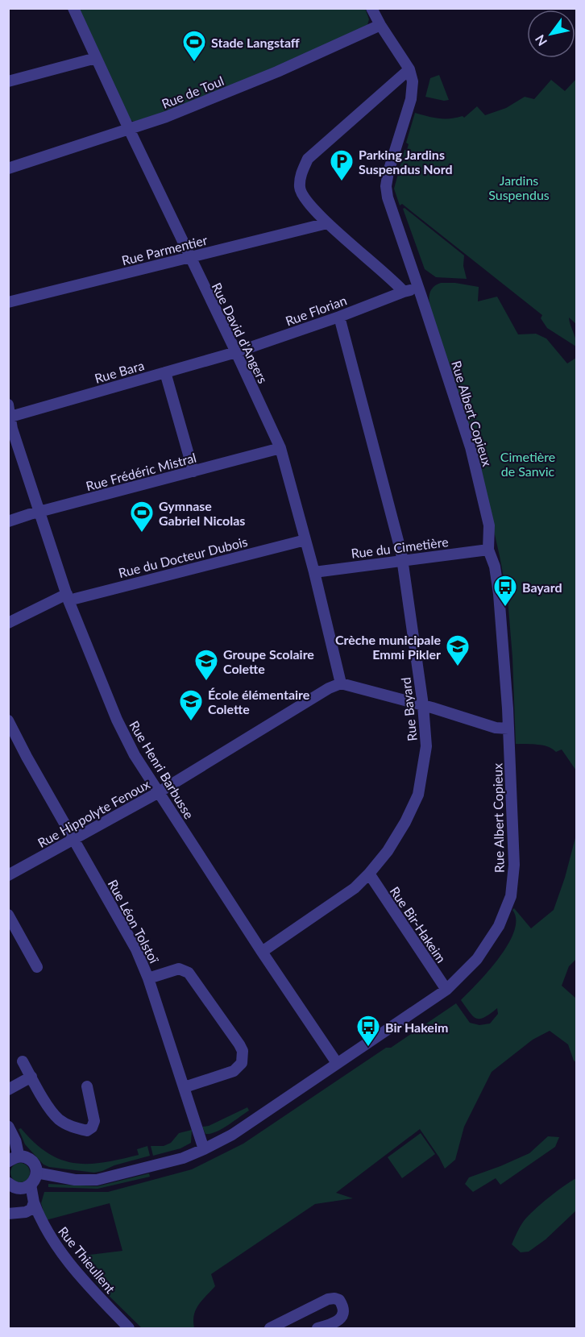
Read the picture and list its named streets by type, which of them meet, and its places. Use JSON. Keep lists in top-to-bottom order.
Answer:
{
  "streets": {
    "street": [
      "Rue de Toul",
      "Rue Parmentier",
      "Rue Florian",
      "Rue David d'Angers",
      "Rue Bara",
      "Rue Albert Copieux",
      "Rue Frédéric Mistral",
      "Rue du Cimetière",
      "Rue du Docteur Dubois",
      "Rue Bayard",
      "Rue Henri Barbusse",
      "Rue Hippolyte Fenoux",
      "Rue Léon Tolstoï",
      "Rue Bir-Hakeim",
      "Rue Thieullent"
    ]
  },
  "crossings": [
    ["Rue de Toul", "Rue David d'Angers"],
    ["Rue de Toul", "Rue Albert Copieux"],
    ["Rue Parmentier", "Rue David d'Angers"],
    ["Rue Florian", "Rue David d'Angers"],
    ["Rue Florian", "Rue Bara"],
    ["Rue Florian", "Rue Bayard"],
    ["Rue David d'Angers", "Rue Bara"],
    ["Rue David d'Angers", "Rue Frédéric Mistral"],
    ["Rue David d'Angers", "Rue du Cimetière"],
    ["Rue David d'Angers", "Rue du Docteur Dubois"],
    ["Rue David d'Angers", "Rue Hippolyte Fenoux"],
    ["Rue Bara", "Rue Henri Barbusse"],
    ["Rue Albert Copieux", "Rue du Cimetière"],
    ["Rue Albert Copieux", "Rue Henri Barbusse"],
    ["Rue Albert Copieux", "Rue Léon Tolstoï"],
    ["Rue Albert Copieux", "Rue Bir-Hakeim"],
    ["Rue Frédéric Mistral", "Rue Henri Barbusse"],
    ["Rue du Cimetière", "Rue Bayard"],
    ["Rue du Docteur Dubois", "Rue Henri Barbusse"],
    ["Rue Bayard", "Rue Henri Barbusse"],
    ["Rue Bayard", "Rue Bir-Hakeim"],
    ["Rue Henri Barbusse", "Rue Hippolyte Fenoux"],
    ["Rue Hippolyte Fenoux", "Rue Léon Tolstoï"]
  ],
  "parks": ["Jardins Suspendus", "Cimetière de Sanvic"],
  "places": {
    "sports": ["Stade Langstaff", "Gymnase Gabriel Nicolas"],
    "parking": ["Parking Jardins Suspendus Nord"],
    "bus stop": ["Bayard", "Bir Hakeim"],
    "school or university": ["Crèche municipale Emmi Pikler", "Groupe Scolaire Colette", "École élémentaire Colette"]
  },
  "north": "bottom left"
}
